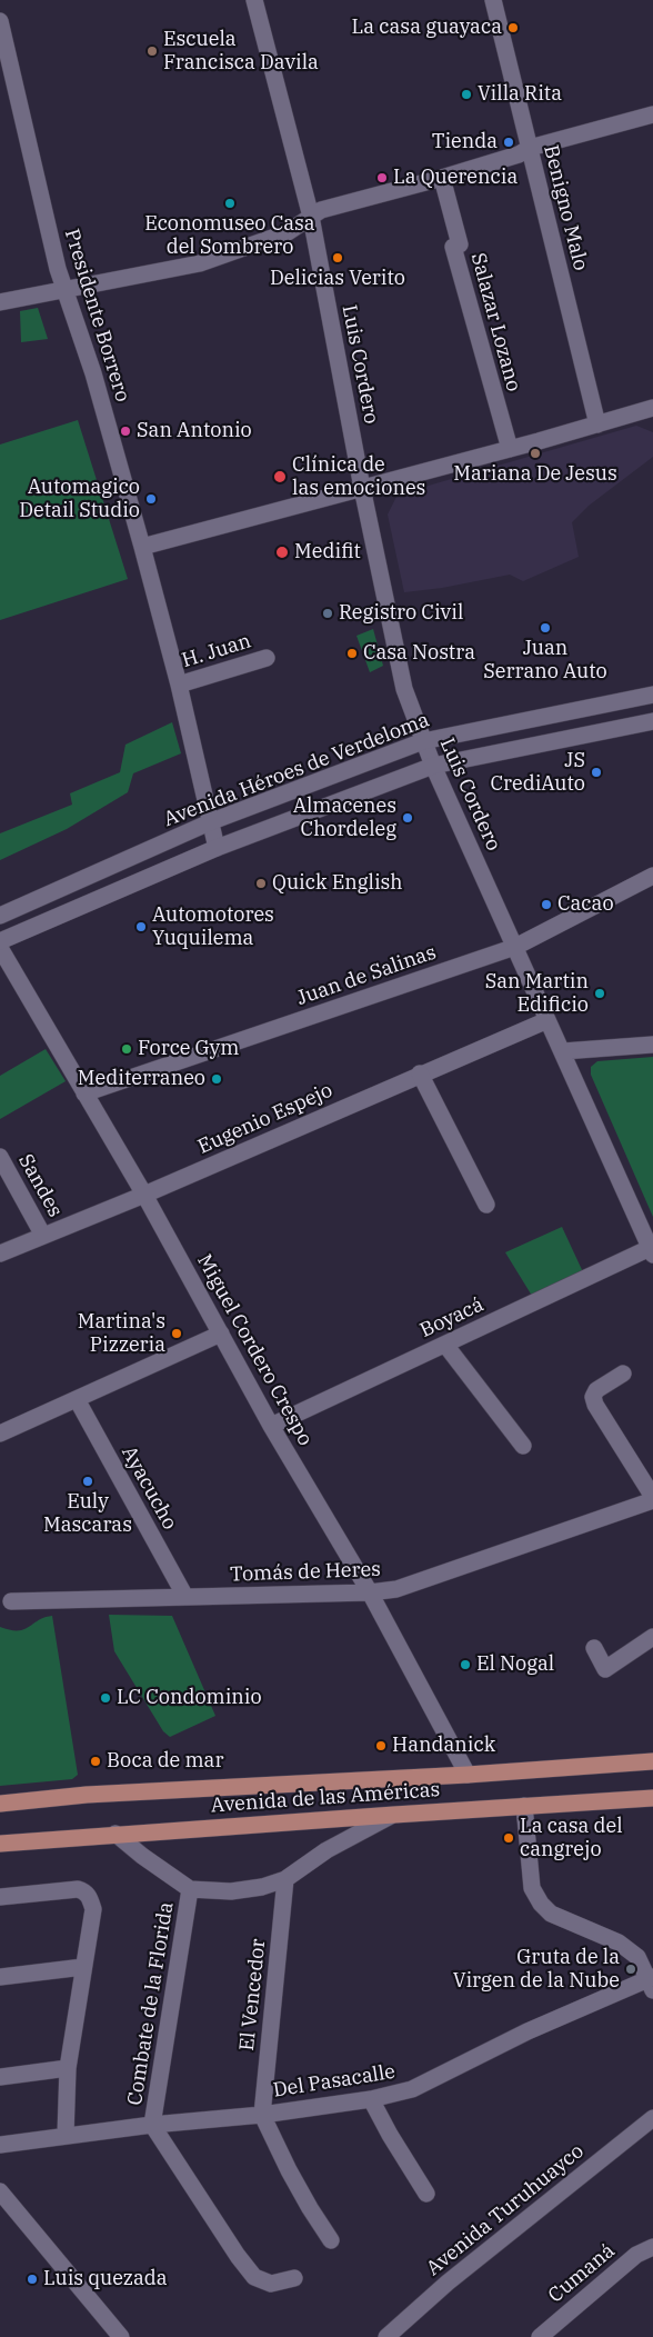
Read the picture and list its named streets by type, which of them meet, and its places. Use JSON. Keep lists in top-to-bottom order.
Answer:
{
  "streets": {
    "main road": ["Avenida de las Américas"],
    "street": [
      "Benigno Malo",
      "Presidente Borrero",
      "Salazar Lozano",
      "Luis Cordero",
      "H. Juan",
      "Avenida Héroes de Verdeloma",
      "Juan de Salinas",
      "Eugenio Espejo",
      "Sandes",
      "Boyacá",
      "Miguel Cordero Crespo",
      "Ayacucho",
      "Tomás de Heres",
      "El Vencedor",
      "Combate de la Florida",
      "Del Pasacalle",
      "Avenida Turuhuayco",
      "Cumaná"
    ]
  },
  "crossings": [
    ["Presidente Borrero", "H. Juan"],
    ["Presidente Borrero", "Avenida Héroes de Verdeloma"],
    ["Luis Cordero", "Avenida Héroes de Verdeloma"],
    ["Luis Cordero", "Juan de Salinas"],
    ["Luis Cordero", "Eugenio Espejo"],
    ["Luis Cordero", "Boyacá"],
    ["Juan de Salinas", "Miguel Cordero Crespo"],
    ["Eugenio Espejo", "Sandes"],
    ["Eugenio Espejo", "Miguel Cordero Crespo"],
    ["Boyacá", "Miguel Cordero Crespo"],
    ["Miguel Cordero Crespo", "Tomás de Heres"],
    ["Miguel Cordero Crespo", "Avenida de las Américas"],
    ["Ayacucho", "Tomás de Heres"],
    ["El Vencedor", "Del Pasacalle"],
    ["Combate de la Florida", "Del Pasacalle"]
  ],
  "places": [
    "La casa guayaca",
    "Escuela Francisca Davila",
    "Villa Rita",
    "Tienda",
    "La Querencia",
    "Economuseo Casa del Sombrero",
    "Delicias Verito",
    "San Antonio",
    "Mariana De Jesus",
    "Clínica de las emociones",
    "Automagico Detail Studio",
    "Medifit",
    "Registro Civil",
    "Juan Serrano Auto",
    "Casa Nostra",
    "JS CrediAuto",
    "Almacenes Chordeleg",
    "Quick English",
    "Cacao",
    "Automotores Yuquilema",
    "San Martin Edificio",
    "Force Gym",
    "Mediterraneo",
    "Martina's Pizzeria",
    "Euly Mascaras",
    "El Nogal",
    "LC Condominio",
    "Handanick",
    "Boca de mar",
    "La casa del cangrejo",
    "Gruta de la Virgen de la Nube",
    "Luis quezada"
  ]
}
